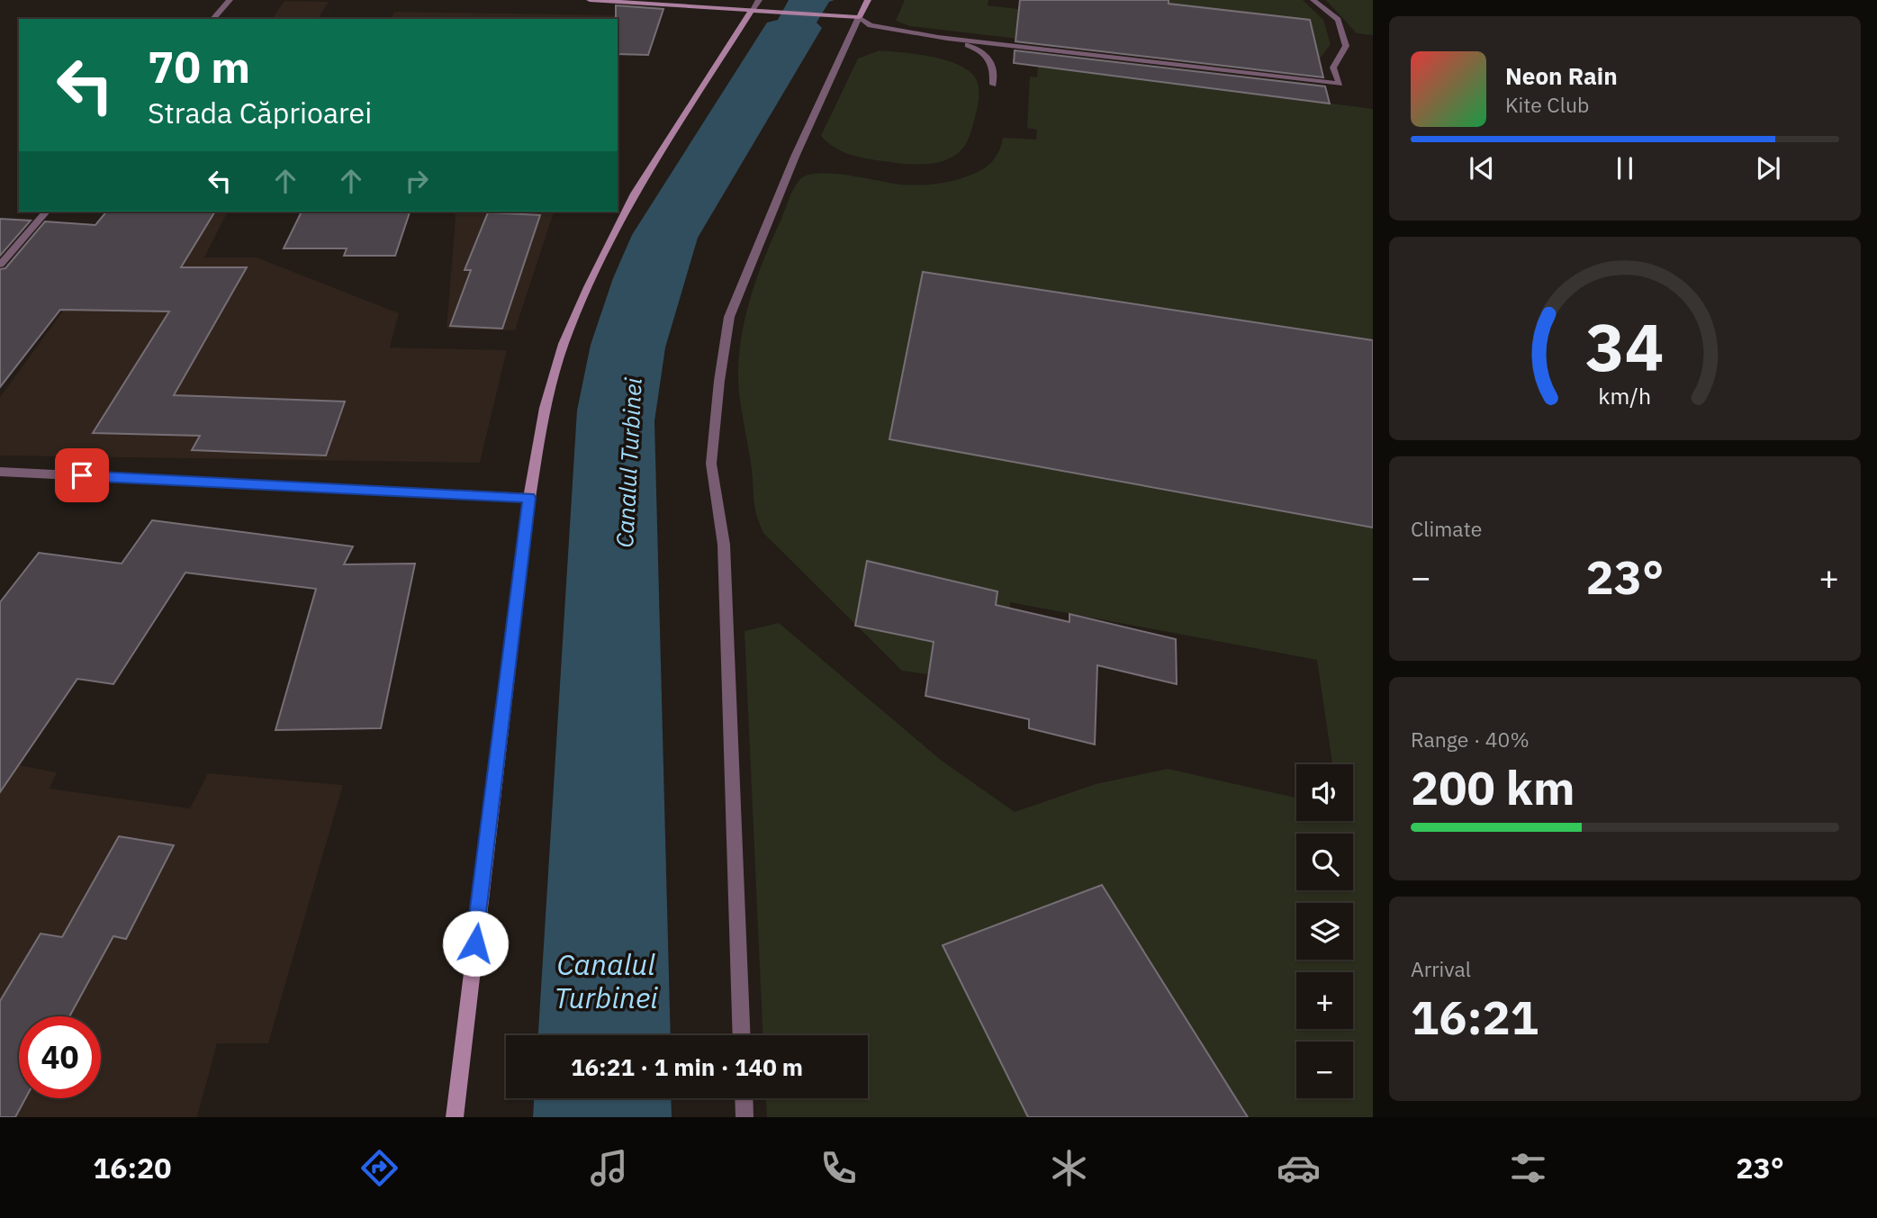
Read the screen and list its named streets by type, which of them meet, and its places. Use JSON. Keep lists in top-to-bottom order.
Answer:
{
  "water": ["Canalul Turbinei"],
  "page": {
    "turn": ["70 m", "Strada Căprioarei"],
    "song": ["Neon Rain", "Kite Club"],
    "tile": [
      "Climate",
      ["Range · 40%", "200 km"],
      ["Arrival", "16:21"]
    ],
    "heat": ["−", "23°", "+"],
    "map_buttons": ["+", "−"],
    "limit": "40",
    "trip": "16:21 · 1 min · 140 m",
    "tabs": ["16:20", "23°"],
    "gauge": ["34", "km/h"]
  }
}
